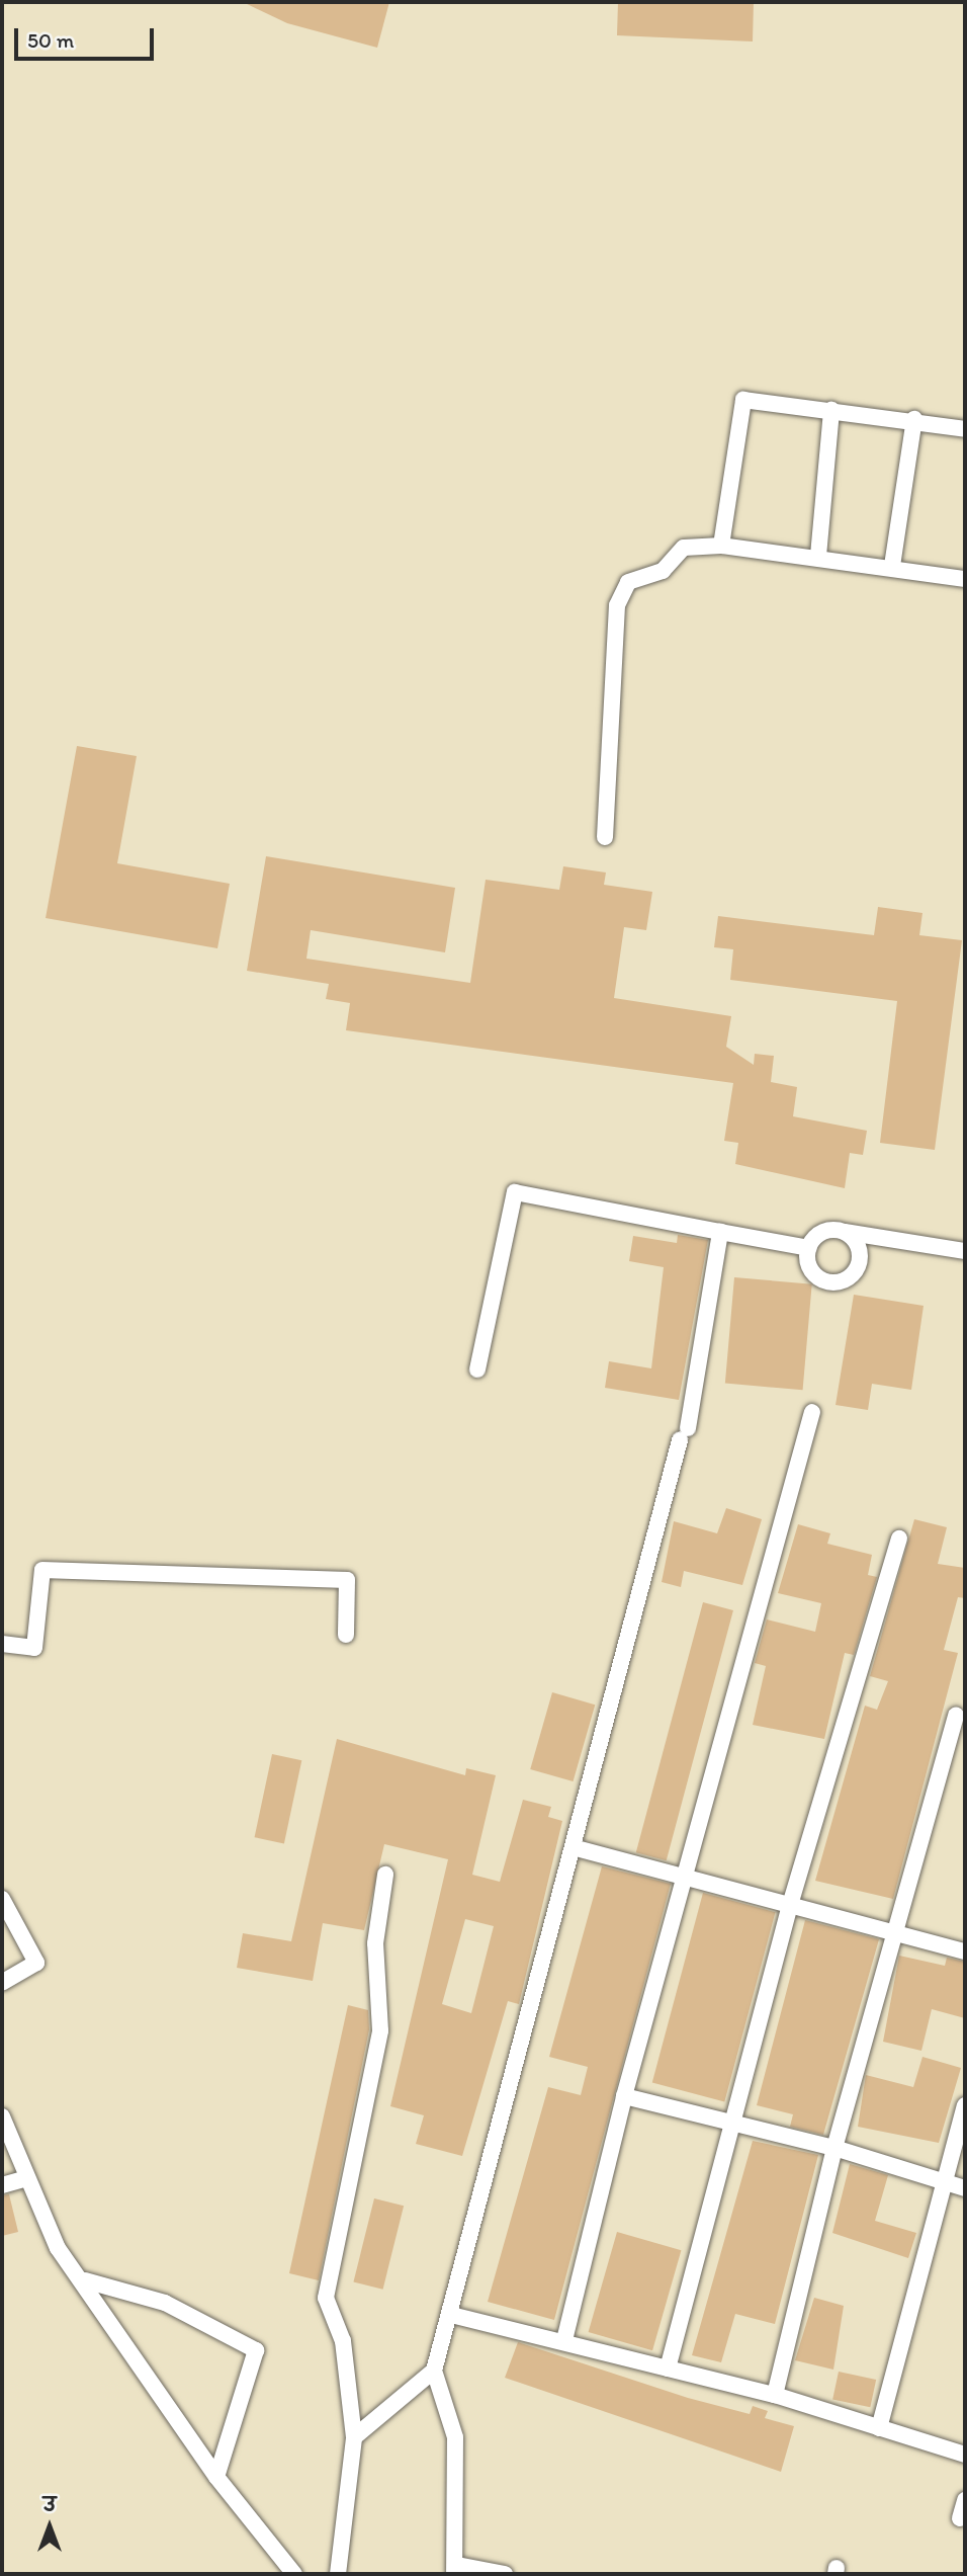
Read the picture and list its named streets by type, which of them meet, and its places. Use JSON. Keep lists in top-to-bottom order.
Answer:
{
  "scale_bar": "50 m",
  "north": "top"
}
